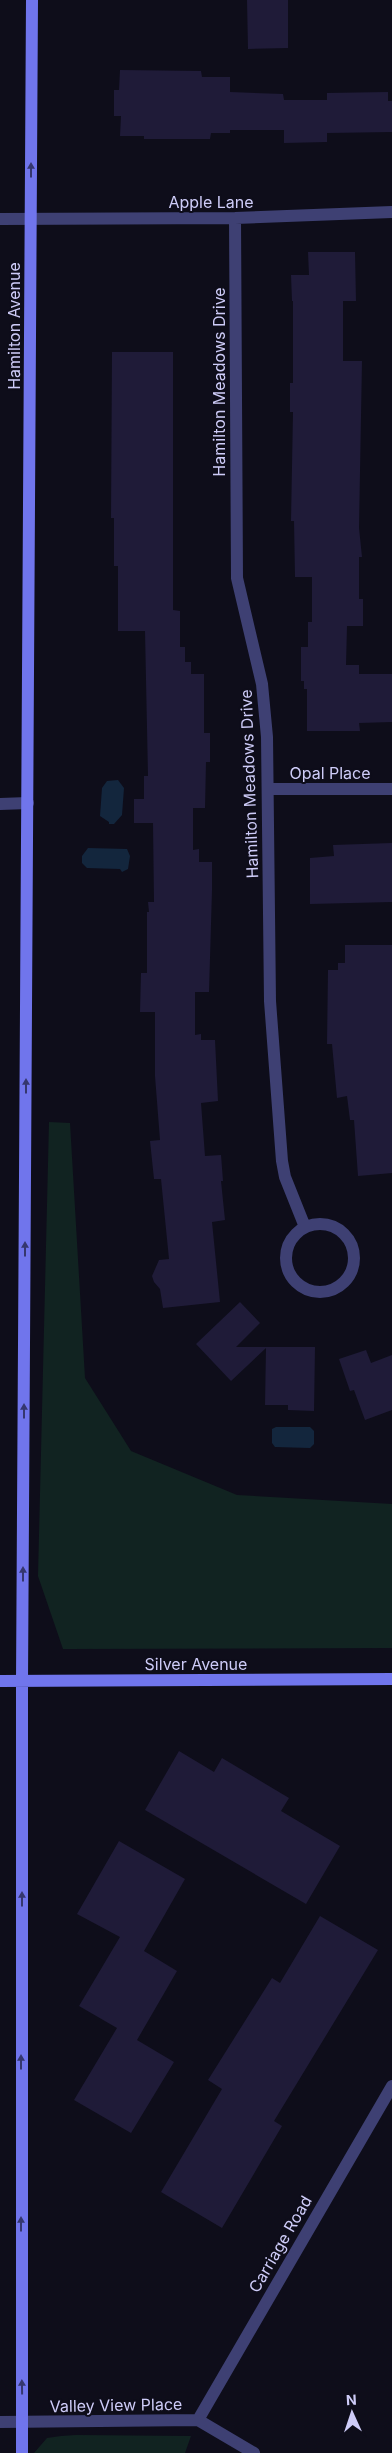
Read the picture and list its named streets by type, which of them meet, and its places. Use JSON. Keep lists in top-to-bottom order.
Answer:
{
  "streets": {
    "street": [
      "Apple Lane",
      "Hamilton Avenue",
      "Hamilton Meadows Drive",
      "Opal Place",
      "Silver Avenue",
      "Carriage Road",
      "Valley View Place"
    ]
  },
  "crossings": [
    ["Apple Lane", "Hamilton Avenue"],
    ["Apple Lane", "Hamilton Meadows Drive"],
    ["Hamilton Avenue", "Silver Avenue"],
    ["Hamilton Avenue", "Valley View Place"],
    ["Hamilton Meadows Drive", "Opal Place"],
    ["Carriage Road", "Valley View Place"]
  ],
  "one_way": ["Hamilton Avenue"],
  "north": "top"
}
